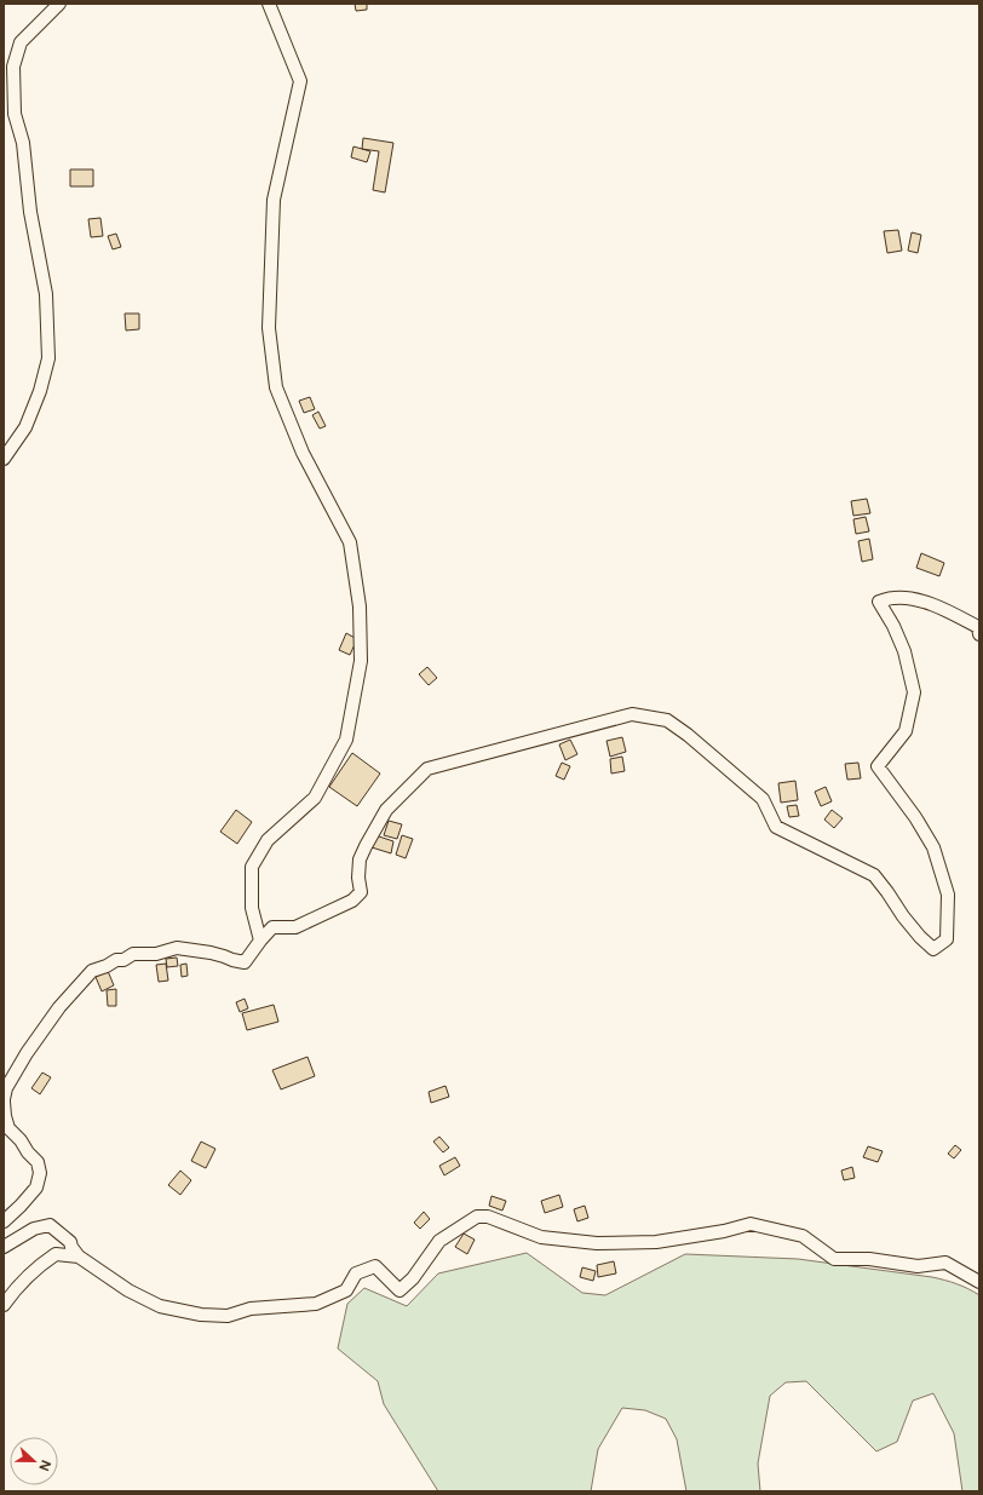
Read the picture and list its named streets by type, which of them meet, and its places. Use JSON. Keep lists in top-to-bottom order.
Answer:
{
  "north": "right"
}
